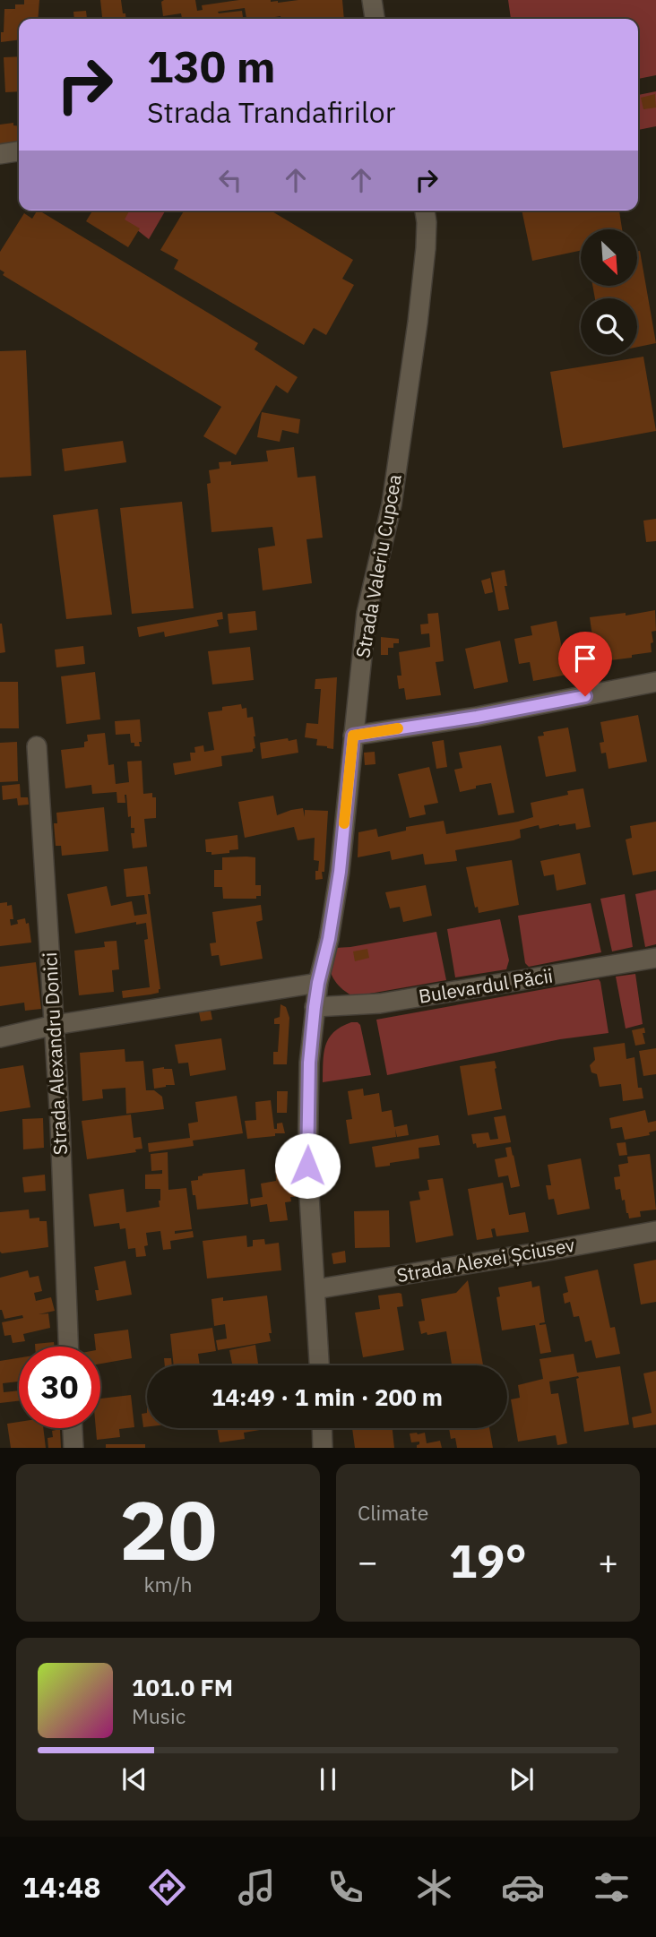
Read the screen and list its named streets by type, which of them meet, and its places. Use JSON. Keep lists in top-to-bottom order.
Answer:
{
  "streets": {
    "street": [
      "Strada Valeriu Cupcea",
      "Bulevardul Păcii",
      "Strada Alexandru Donici",
      "Strada Alexei Șciusev"
    ]
  },
  "crossings": [
    ["Strada Valeriu Cupcea", "Bulevardul Păcii"],
    ["Strada Valeriu Cupcea", "Strada Alexei Șciusev"]
  ],
  "north": "bottom right",
  "page": {
    "turn": ["130 m", "Strada Trandafirilor"],
    "limit": "30",
    "trip": "14:49 · 1 min · 200 m",
    "tile": [
      ["20", "km/h"],
      "Climate"
    ],
    "heat": ["−", "19°", "+"],
    "song": ["101.0 FM", "Music"],
    "tabs": "14:48"
  }
}
